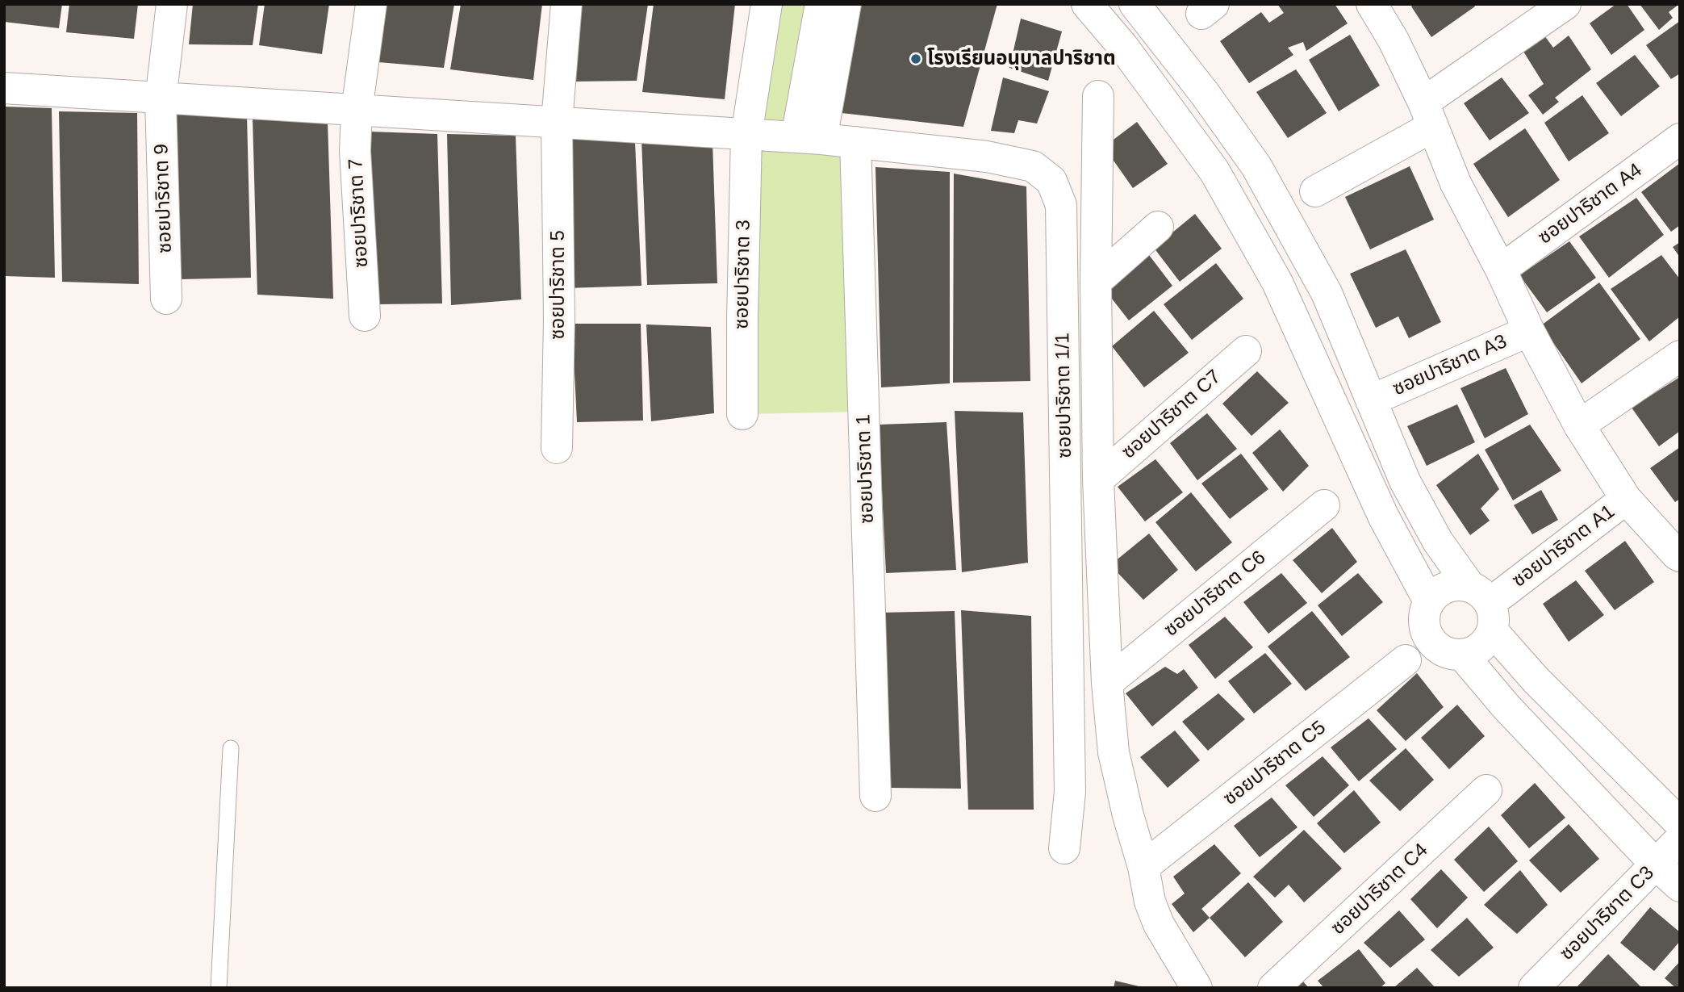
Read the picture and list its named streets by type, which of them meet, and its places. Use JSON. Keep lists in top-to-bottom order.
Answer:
{
  "streets": {
    "street": [
      "ซอยปาริชาต 9",
      "ซอยปาริชาต A4",
      "ซอยปาริชาต 7",
      "ซอยปาริชาต 3",
      "ซอยปาริชาต 5",
      "ซอยปาริชาต A3",
      "ซอยปาริชาต 1/1",
      "ซอยปาริชาต C7",
      "ซอยปาริชาต 1",
      "ซอยปาริชาต A1",
      "ซอยปาริชาต C6",
      "ซอยปาริชาต C5",
      "ซอยปาริชาต C4",
      "ซอยปาริชาต C3"
    ]
  },
  "crossings": [
    ["ซอยปาริชาต 9", "ซอยปาริชาต 1/1"],
    ["ซอยปาริชาต 7", "ซอยปาริชาต 1/1"],
    ["ซอยปาริชาต 3", "ซอยปาริชาต 1/1"],
    ["ซอยปาริชาต 5", "ซอยปาริชาต 1/1"],
    ["ซอยปาริชาต 1/1", "ซอยปาริชาต 1"]
  ],
  "places": ["โรงเรียนอนุบาลปาริชาต"]
}
